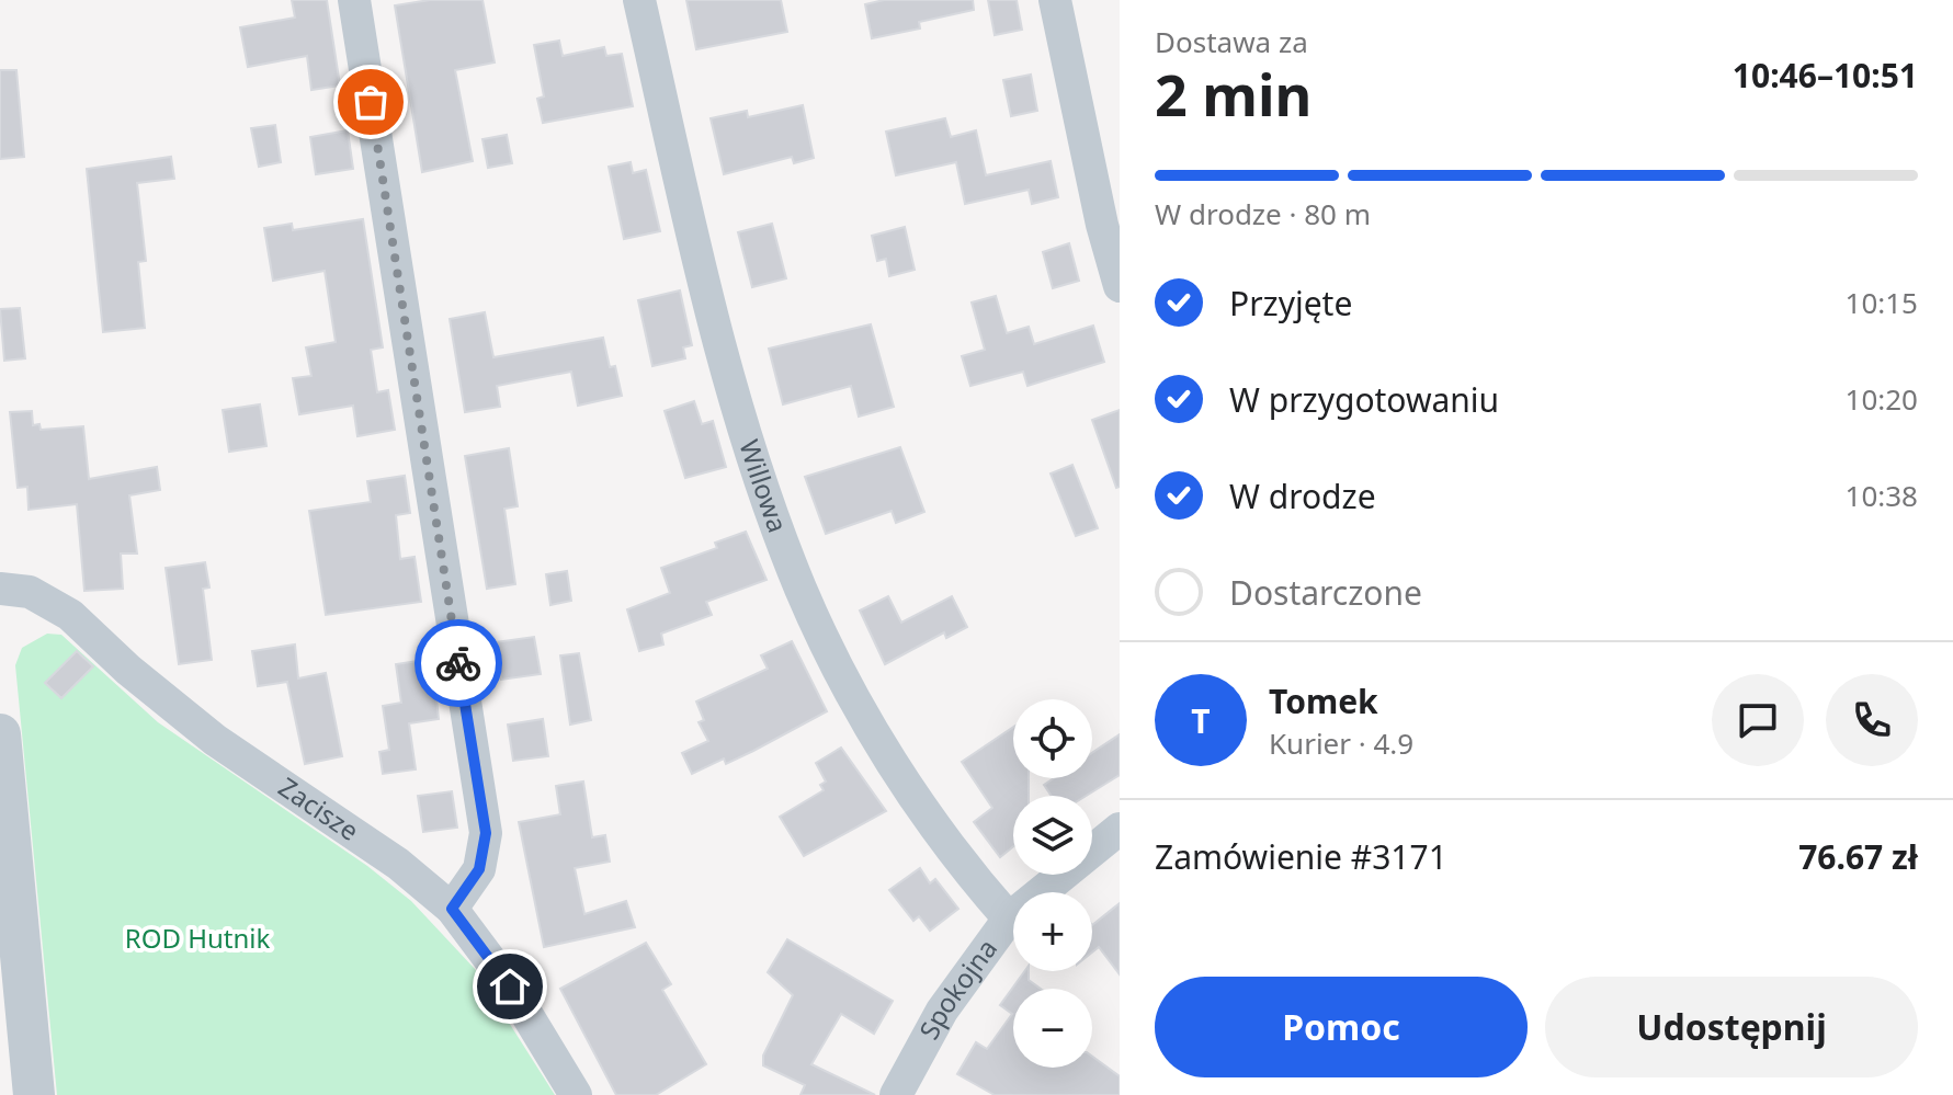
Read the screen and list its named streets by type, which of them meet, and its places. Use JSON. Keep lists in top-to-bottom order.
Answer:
{
  "streets": {
    "street": ["Willowa", "Zacisze", "Spokojna"]
  },
  "crossings": [
    ["Willowa", "Spokojna"]
  ],
  "parks": ["ROD Hutnik"],
  "page": {
    "heading": ["2 min", "Dostawa za", "10:46–10:51"],
    "panel": [
      "Tomek",
      "Kurier · 4.9",
      "Zamówienie #3171",
      "76.67 zł"
    ],
    "bar": "W drodze · 80 m",
    "list": [
      ["Przyjęte", "10:15"],
      ["W przygotowaniu", "10:20"],
      ["W drodze", "10:38"],
      "Dostarczone"
    ],
    "round": "T",
    "map_buttons": ["+", "−"],
    "buttons": ["Pomoc", "Udostępnij"]
  }
}
